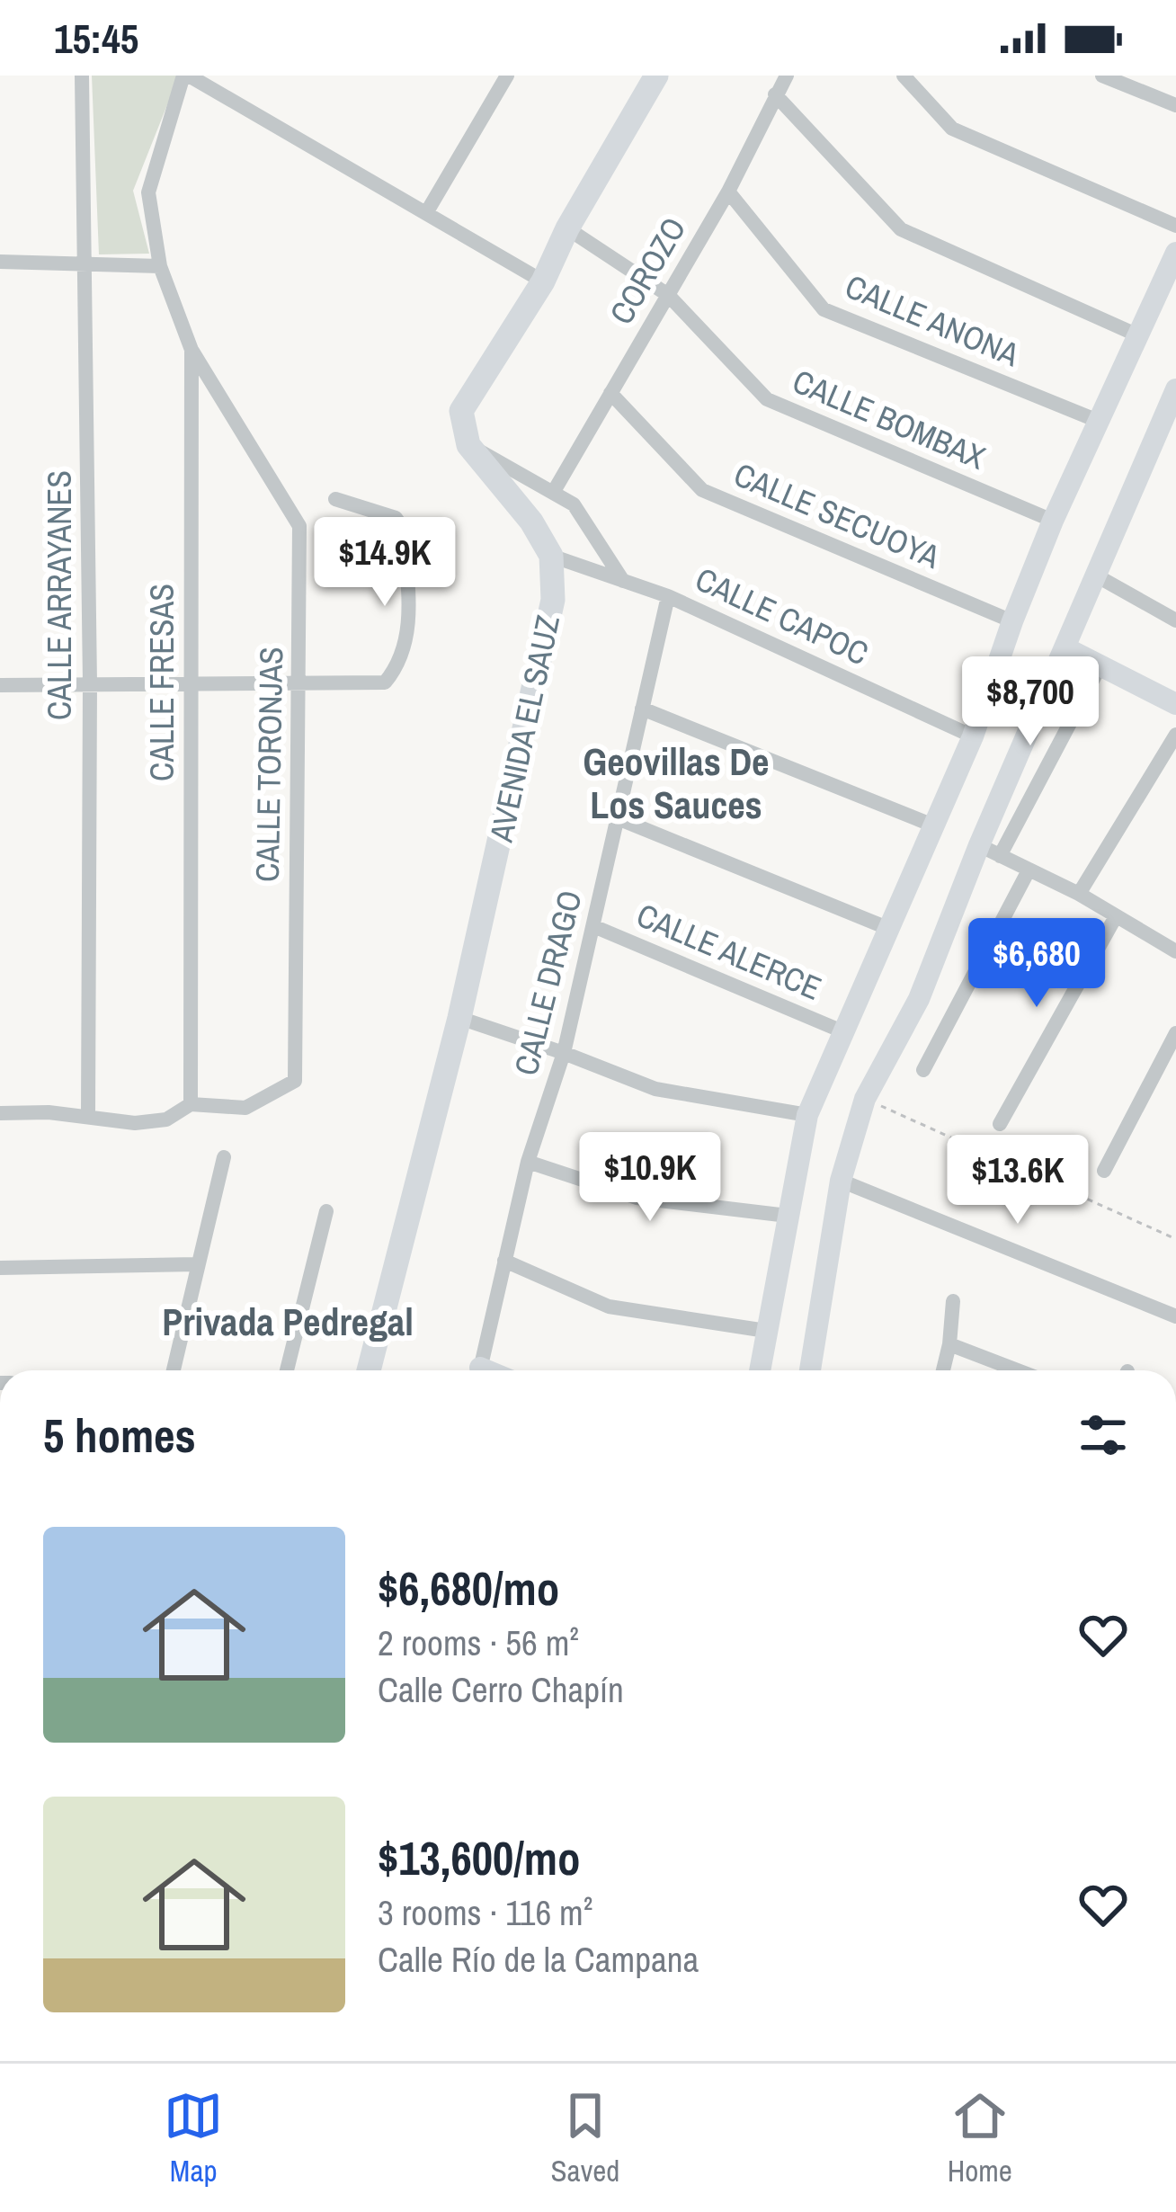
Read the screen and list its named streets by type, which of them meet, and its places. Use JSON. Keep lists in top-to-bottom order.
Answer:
{
  "streets": {
    "main road": ["AVENIDA EL SAUZ"],
    "street": [
      "COROZO",
      "CALLE ANONA",
      "CALLE BOMBAX",
      "CALLE SECUOYA",
      "CALLE ARRAYANES",
      "CALLE CAPOC",
      "CALLE FRESAS",
      "CALLE TORONJAS",
      "CALLE ALERCE",
      "CALLE DRAGO"
    ]
  },
  "crossings": [
    ["COROZO", "CALLE ANONA"],
    ["COROZO", "CALLE BOMBAX"],
    ["COROZO", "CALLE SECUOYA"],
    ["CALLE CAPOC", "AVENIDA EL SAUZ"],
    ["CALLE CAPOC", "CALLE DRAGO"],
    ["CALLE FRESAS", "CALLE TORONJAS"],
    ["CALLE ALERCE", "CALLE DRAGO"]
  ],
  "districts": ["Geovillas De Los Sauces", "Privada Pedregal"],
  "page": {
    "status": "15:45",
    "price": [
      "$14.9K",
      "$8,700",
      "$6,680",
      "$10.9K",
      "$13.6K"
    ],
    "heading": "5 homes",
    "list": [
      {
        "name": "$6,680/mo",
        "note": "2 rooms · 56 m² · Calle Cerro Chapín"
      },
      {
        "name": "$13,600/mo",
        "note": "3 rooms · 116 m² · Calle Río de la Campana"
      }
    ],
    "tabs": ["Map", "Saved", "Home"]
  }
}
